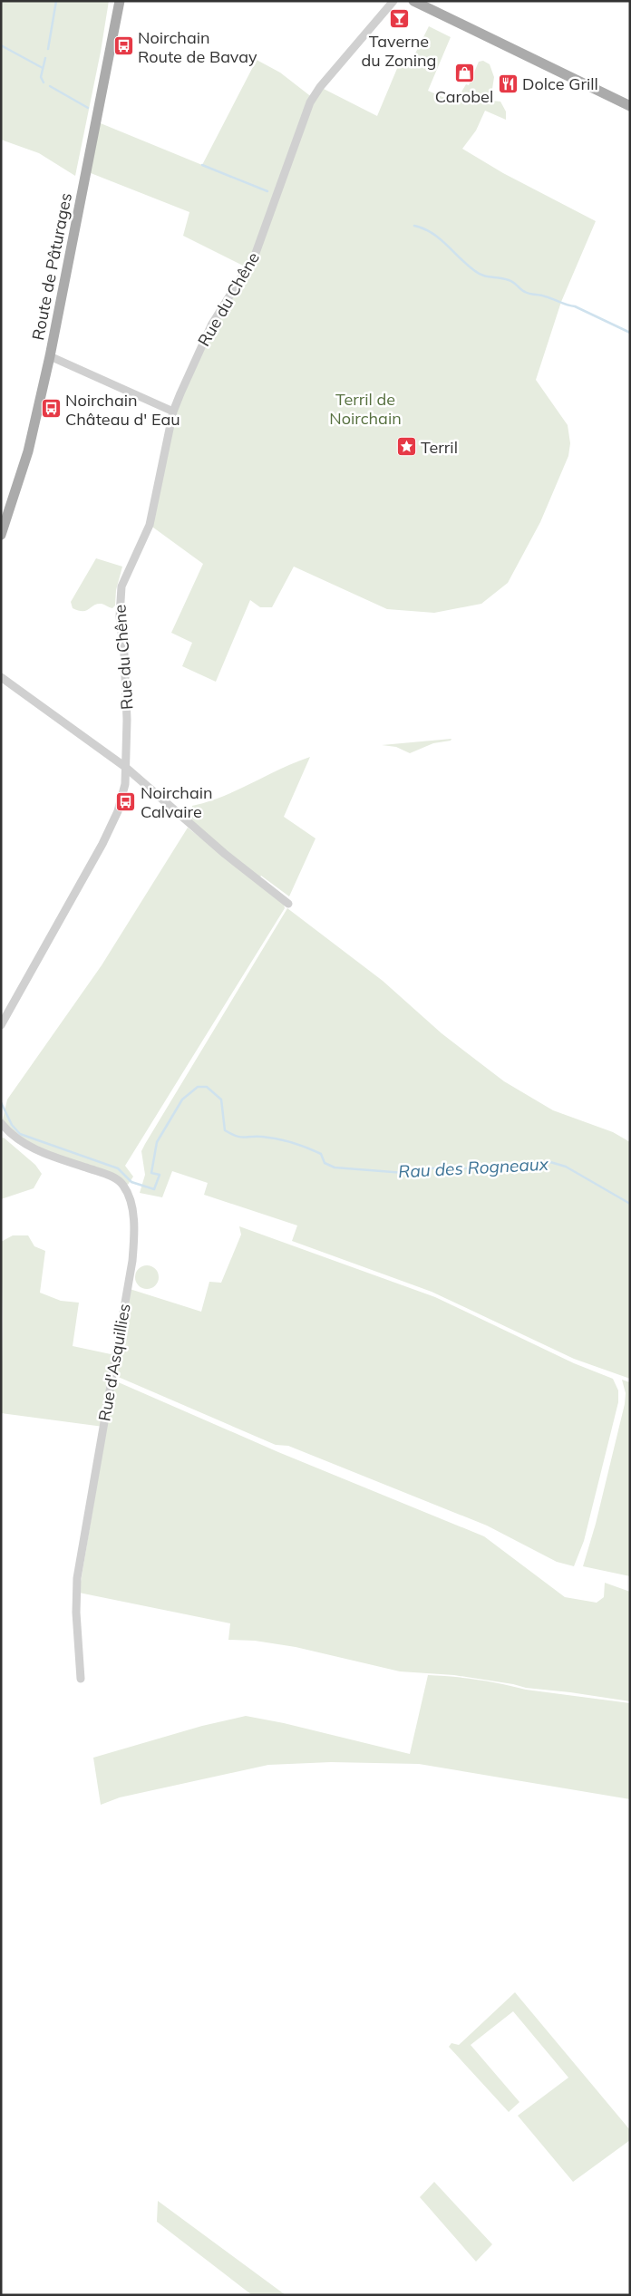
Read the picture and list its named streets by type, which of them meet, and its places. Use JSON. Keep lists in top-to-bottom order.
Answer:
{
  "streets": {
    "main road": ["Route de Pâturages"],
    "street": ["Rue du Chêne", "Rue d'Asquillies"]
  },
  "water": ["Rau des Rogneaux"],
  "parks": ["Terril de Noirchain"],
  "places": {
    "bar": ["Taverne du Zoning"],
    "bus stop": ["Noirchain Route de Bavay", "Noirchain Château d' Eau", "Noirchain Calvaire"],
    "shop": ["Carobel"],
    "restaurant": ["Dolce Grill"],
    "place": ["Terril"]
  }
}
